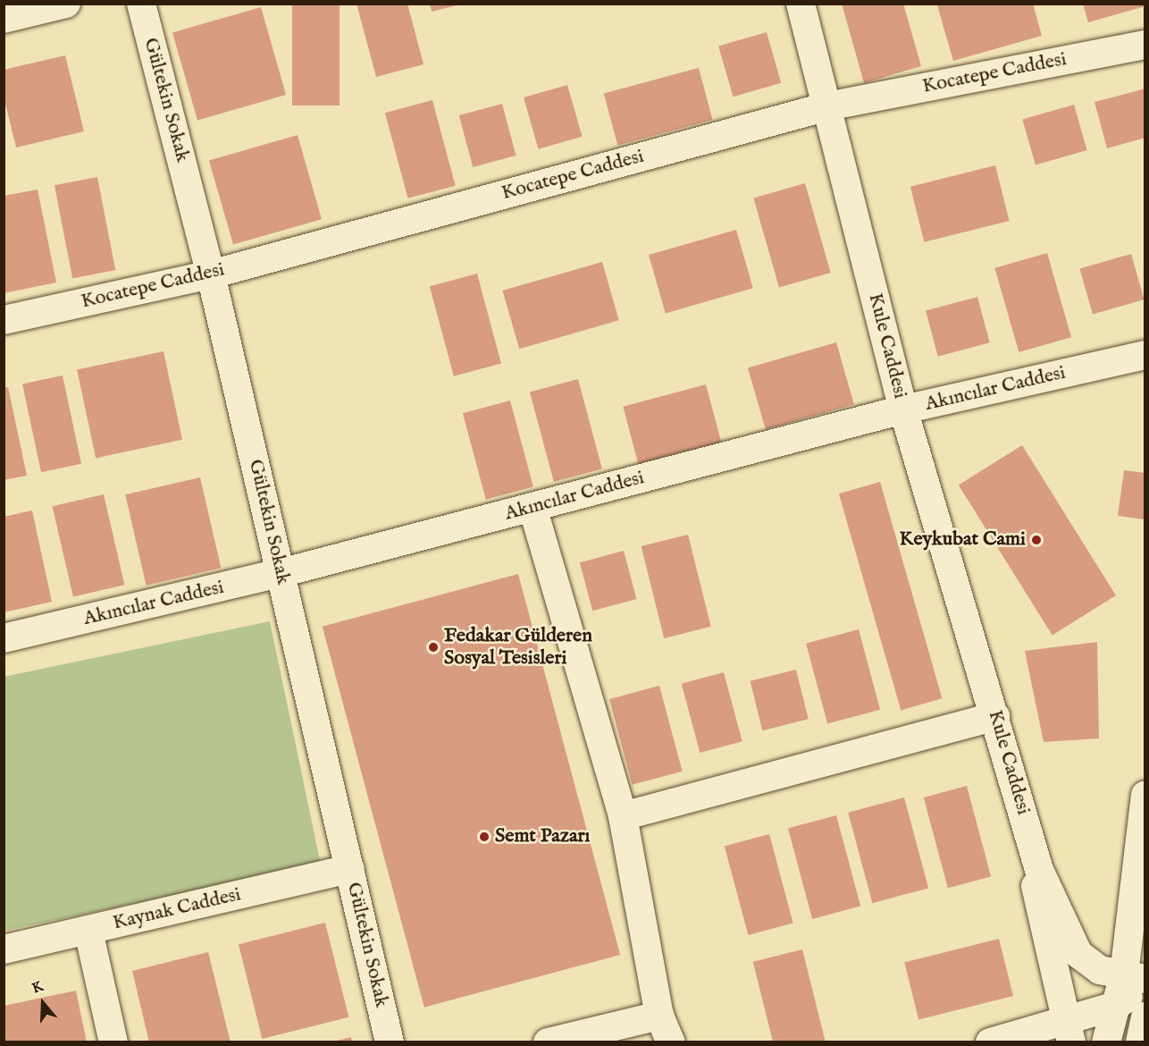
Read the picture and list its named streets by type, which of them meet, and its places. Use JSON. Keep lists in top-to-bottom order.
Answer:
{
  "streets": {
    "street": [
      "Kocatepe Caddesi",
      "Gültekin Sokak",
      "Kule Caddesi",
      "Akıncılar Caddesi",
      "Kaynak Caddesi"
    ]
  },
  "crossings": [
    ["Kocatepe Caddesi", "Gültekin Sokak"],
    ["Kocatepe Caddesi", "Kule Caddesi"],
    ["Gültekin Sokak", "Akıncılar Caddesi"],
    ["Gültekin Sokak", "Kaynak Caddesi"],
    ["Kule Caddesi", "Akıncılar Caddesi"]
  ],
  "places": ["Keykubat Cami", "Fedakar Gülderen Sosyal Tesisleri", "Semt Pazarı"],
  "north": "top"
}
